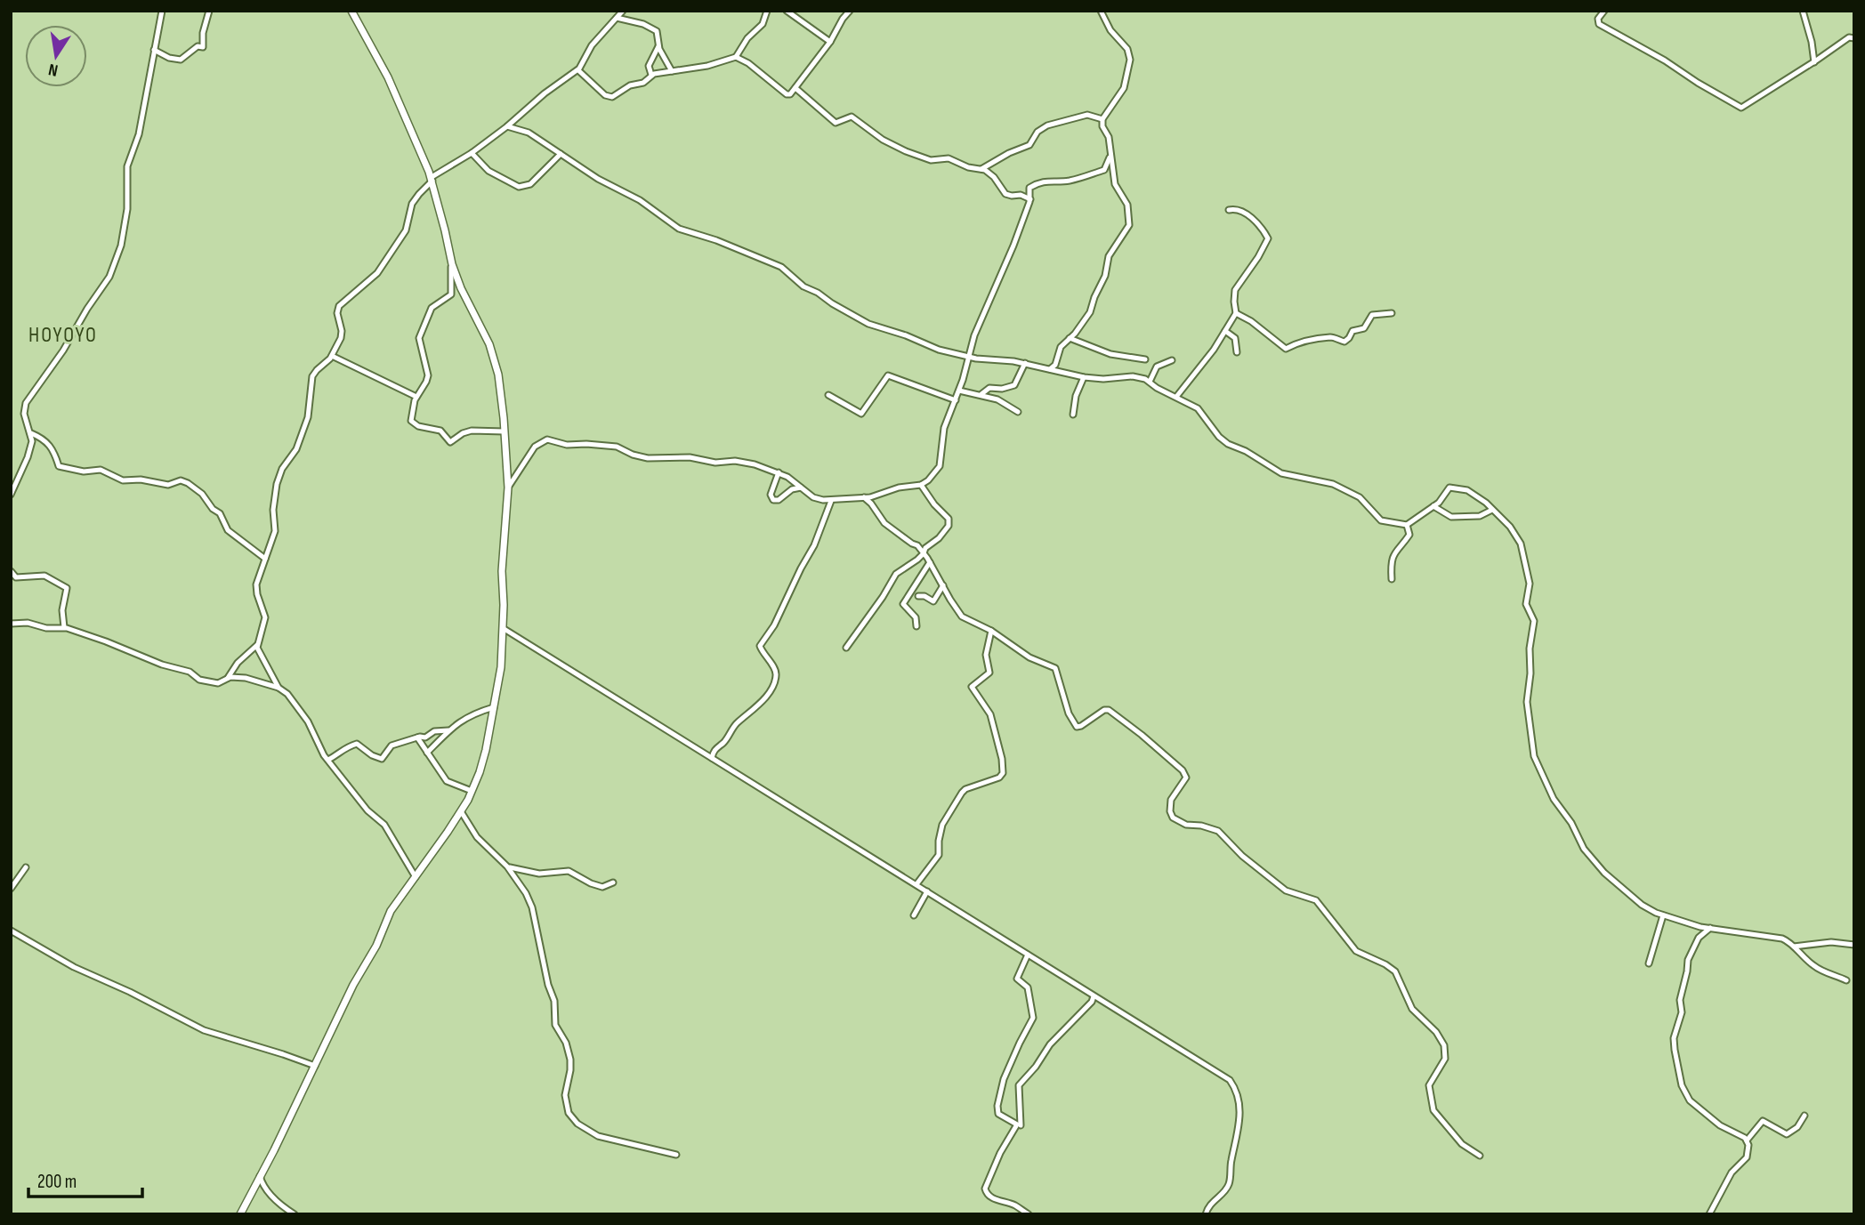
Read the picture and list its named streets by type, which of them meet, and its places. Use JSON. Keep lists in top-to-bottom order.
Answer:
{
  "districts": ["HOYOYO"],
  "scale_bar": "200 m",
  "north": "bottom"
}
